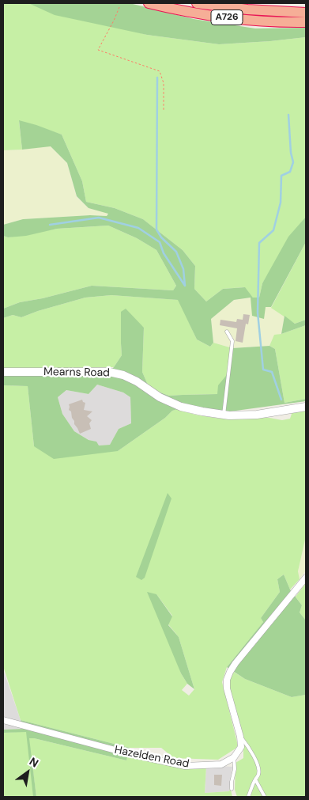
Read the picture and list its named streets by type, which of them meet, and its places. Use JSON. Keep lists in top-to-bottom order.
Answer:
{
  "streets": {
    "highway": ["A726"],
    "street": ["Mearns Road", "Hazelden Road"]
  },
  "north": "top right"
}
